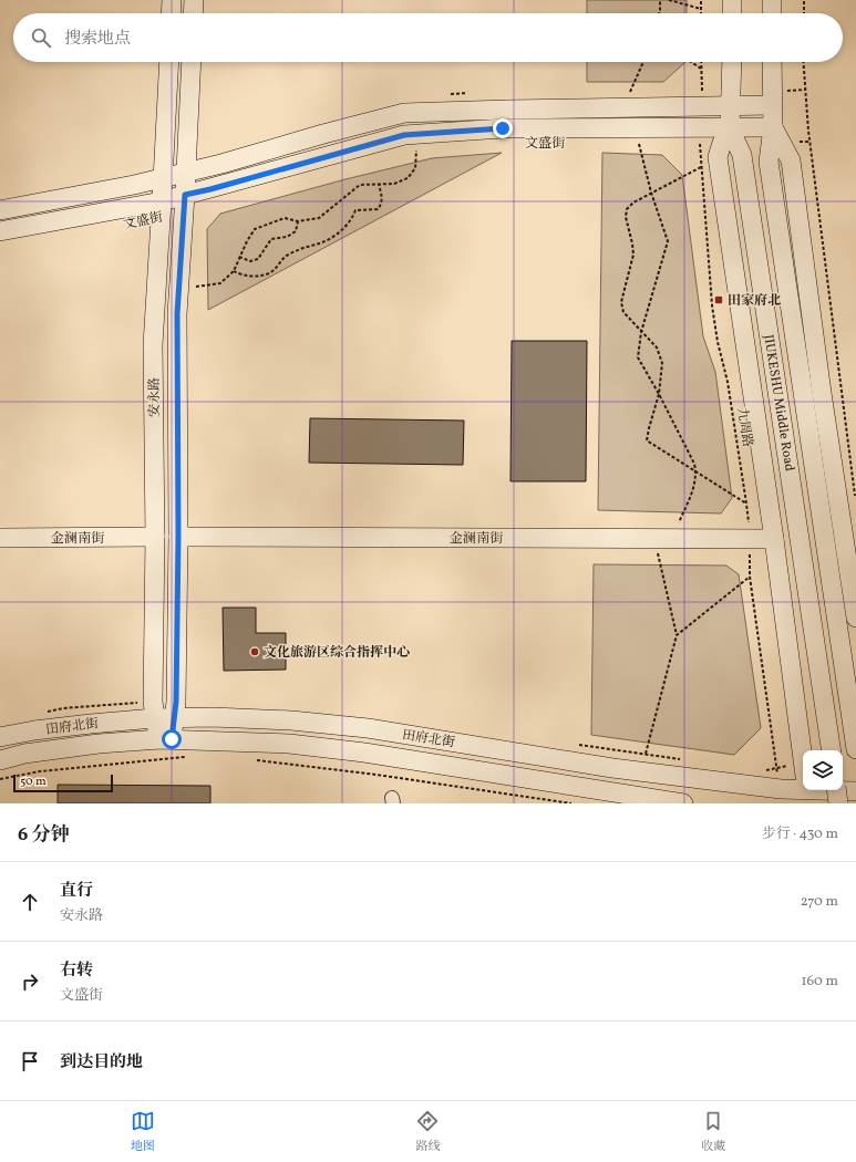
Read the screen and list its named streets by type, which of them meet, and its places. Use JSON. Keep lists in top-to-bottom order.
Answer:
{
  "streets": {
    "main road": [
      "文盛街",
      "安永路",
      "JIUKESHU Middle Road",
      "金澜南街",
      "田府北街"
    ],
    "path": ["九周路"]
  },
  "crossings": [
    ["文盛街", "安永路"],
    ["文盛街", "JIUKESHU Middle Road"],
    ["文盛街", "九周路"],
    ["安永路", "金澜南街"],
    ["安永路", "田府北街"],
    ["JIUKESHU Middle Road", "九周路"],
    ["九周路", "金澜南街"],
    ["九周路", "田府北街"]
  ],
  "places": {
    "transit": ["田家府北"],
    "other": ["文化旅游区综合指挥中心"]
  },
  "scale_bar": "50 m",
  "page": {
    "search": "搜索地点",
    "scale": "50 m",
    "heading": ["6 分钟", "步行 · 430 m"],
    "list": [
      ["直行", "安永路", "270 m"],
      ["右转", "文盛街", "160 m"],
      "到达目的地"
    ],
    "nav": ["地图", "路线", "收藏"]
  }
}
